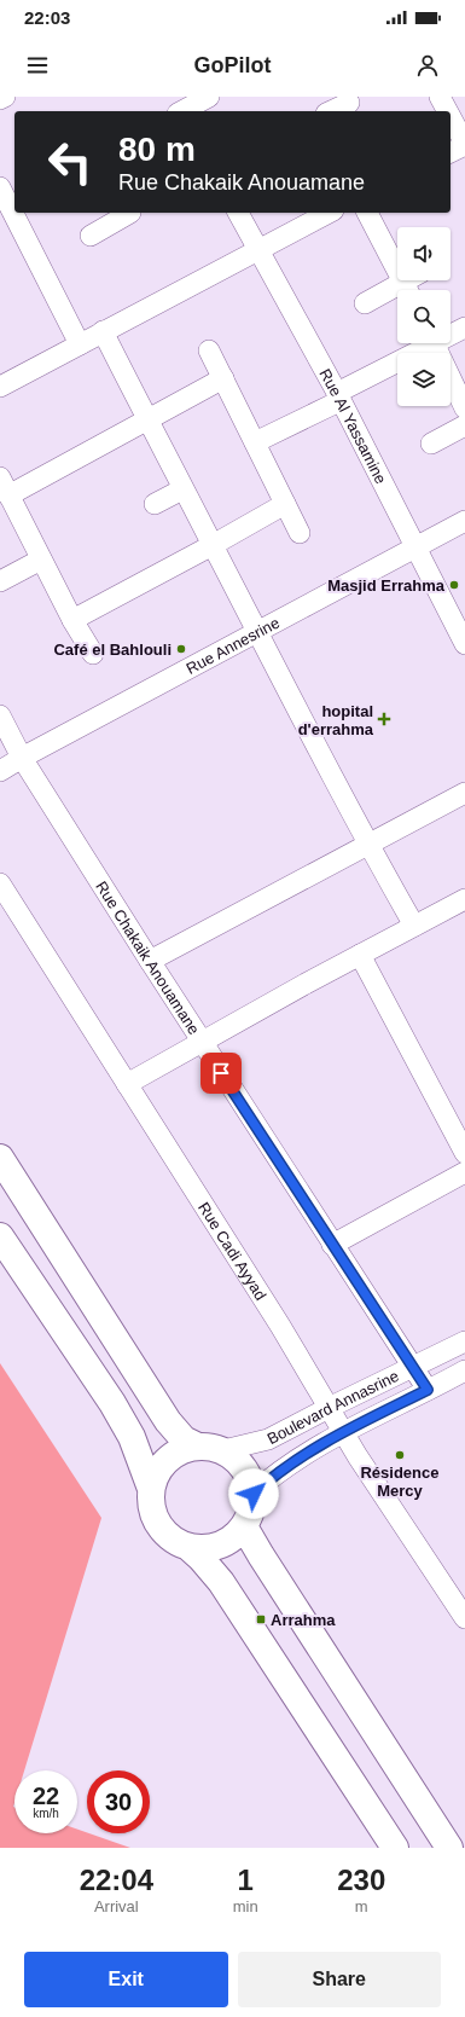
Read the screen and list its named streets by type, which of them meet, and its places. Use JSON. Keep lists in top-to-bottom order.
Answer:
{
  "streets": {
    "street": [
      "Rue Al Yassamine",
      "Rue Annesrine",
      "Rue Chakaik Anouamane",
      "Rue Cadi Ayyad",
      "Boulevard Annasrine"
    ]
  },
  "crossings": [
    ["Rue Al Yassamine", "Rue Annesrine"],
    ["Rue Annesrine", "Rue Chakaik Anouamane"],
    ["Rue Chakaik Anouamane", "Boulevard Annasrine"],
    ["Rue Cadi Ayyad", "Boulevard Annasrine"]
  ],
  "places": {
    "other": ["Masjid Errahma", "Café el Bahlouli", "Résidence Mercy"],
    "health": ["hopital d'errahma"],
    "transit": ["Arrahma"]
  },
  "page": {
    "status": "22:03",
    "header": "GoPilot",
    "turn": ["80 m", "Rue Chakaik Anouamane"],
    "speed": "22 km/h",
    "limit": "30",
    "eta": [
      "22:04",
      "Arrival",
      "1",
      "min",
      "230",
      "m"
    ],
    "buttons": ["Exit", "Share"]
  }
}
